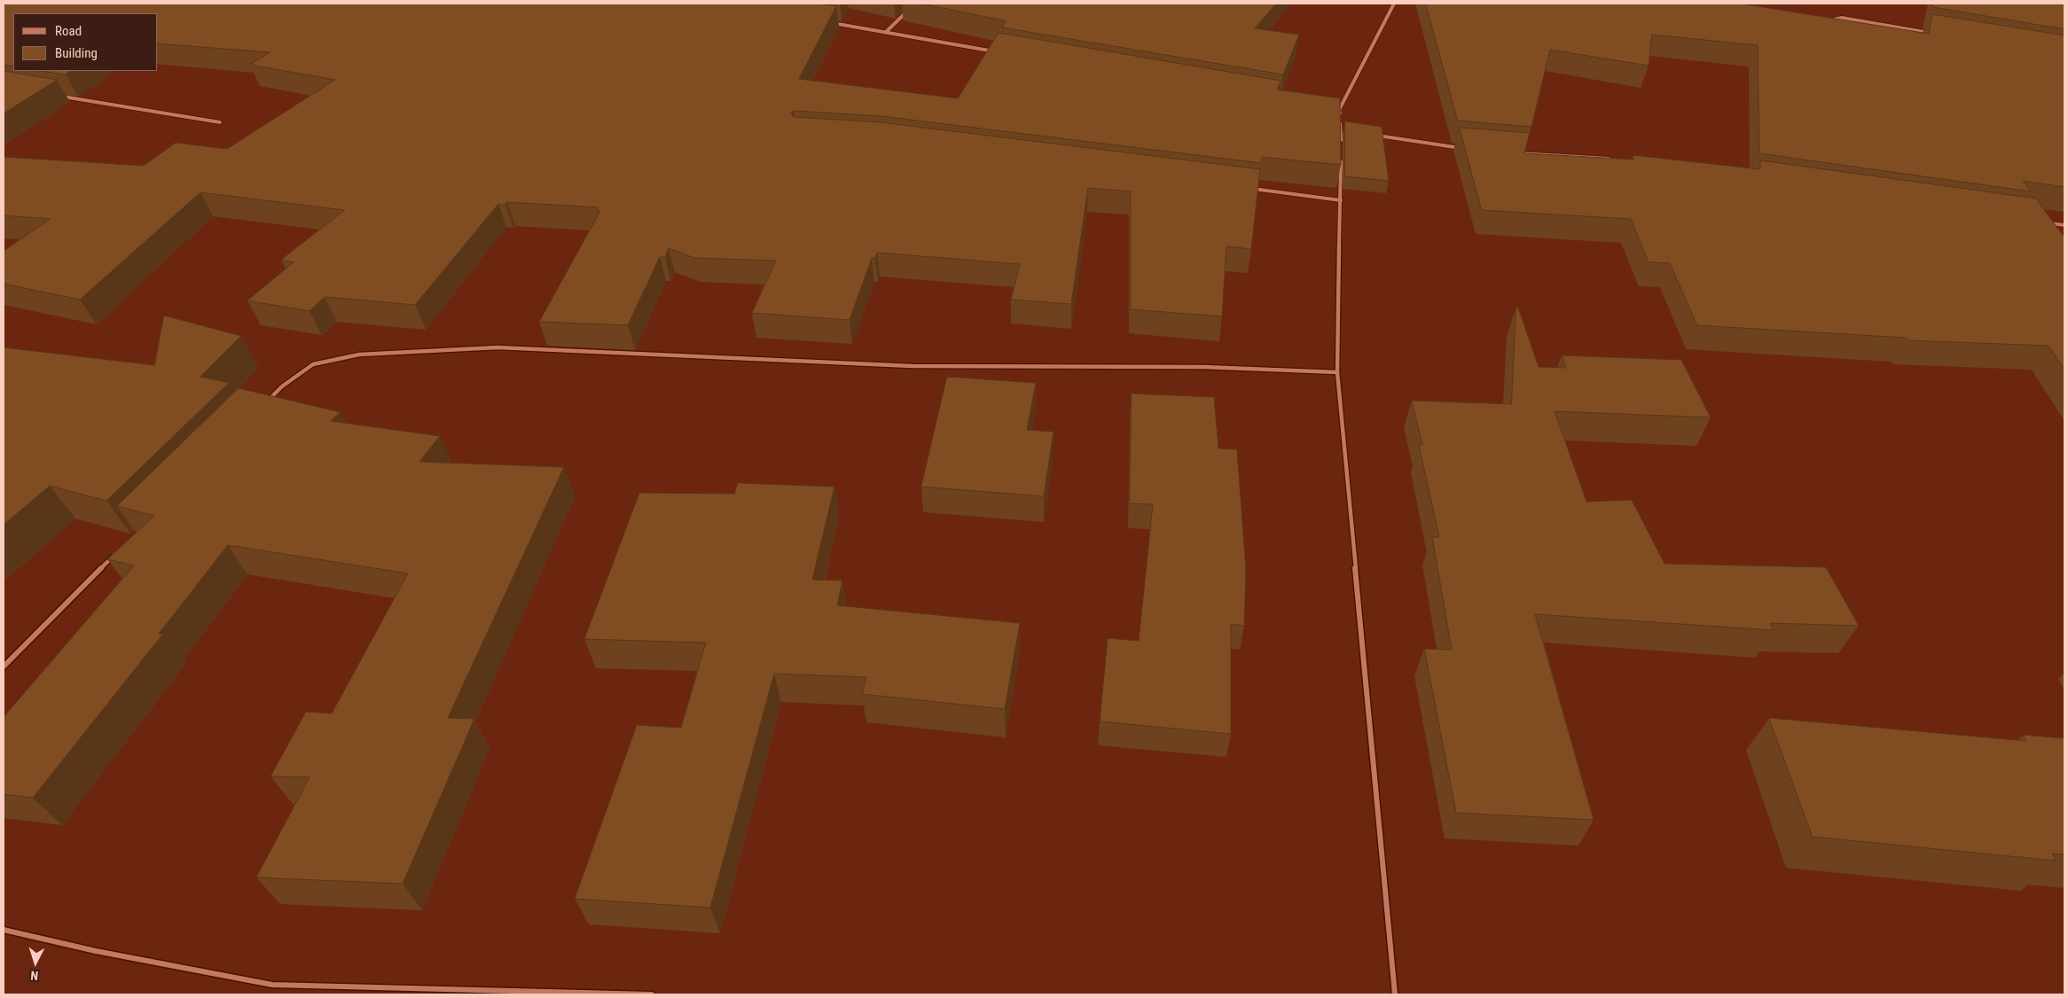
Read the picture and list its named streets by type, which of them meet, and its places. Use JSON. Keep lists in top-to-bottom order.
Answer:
{
  "legend": ["Road", "Building"],
  "north": "bottom"
}
